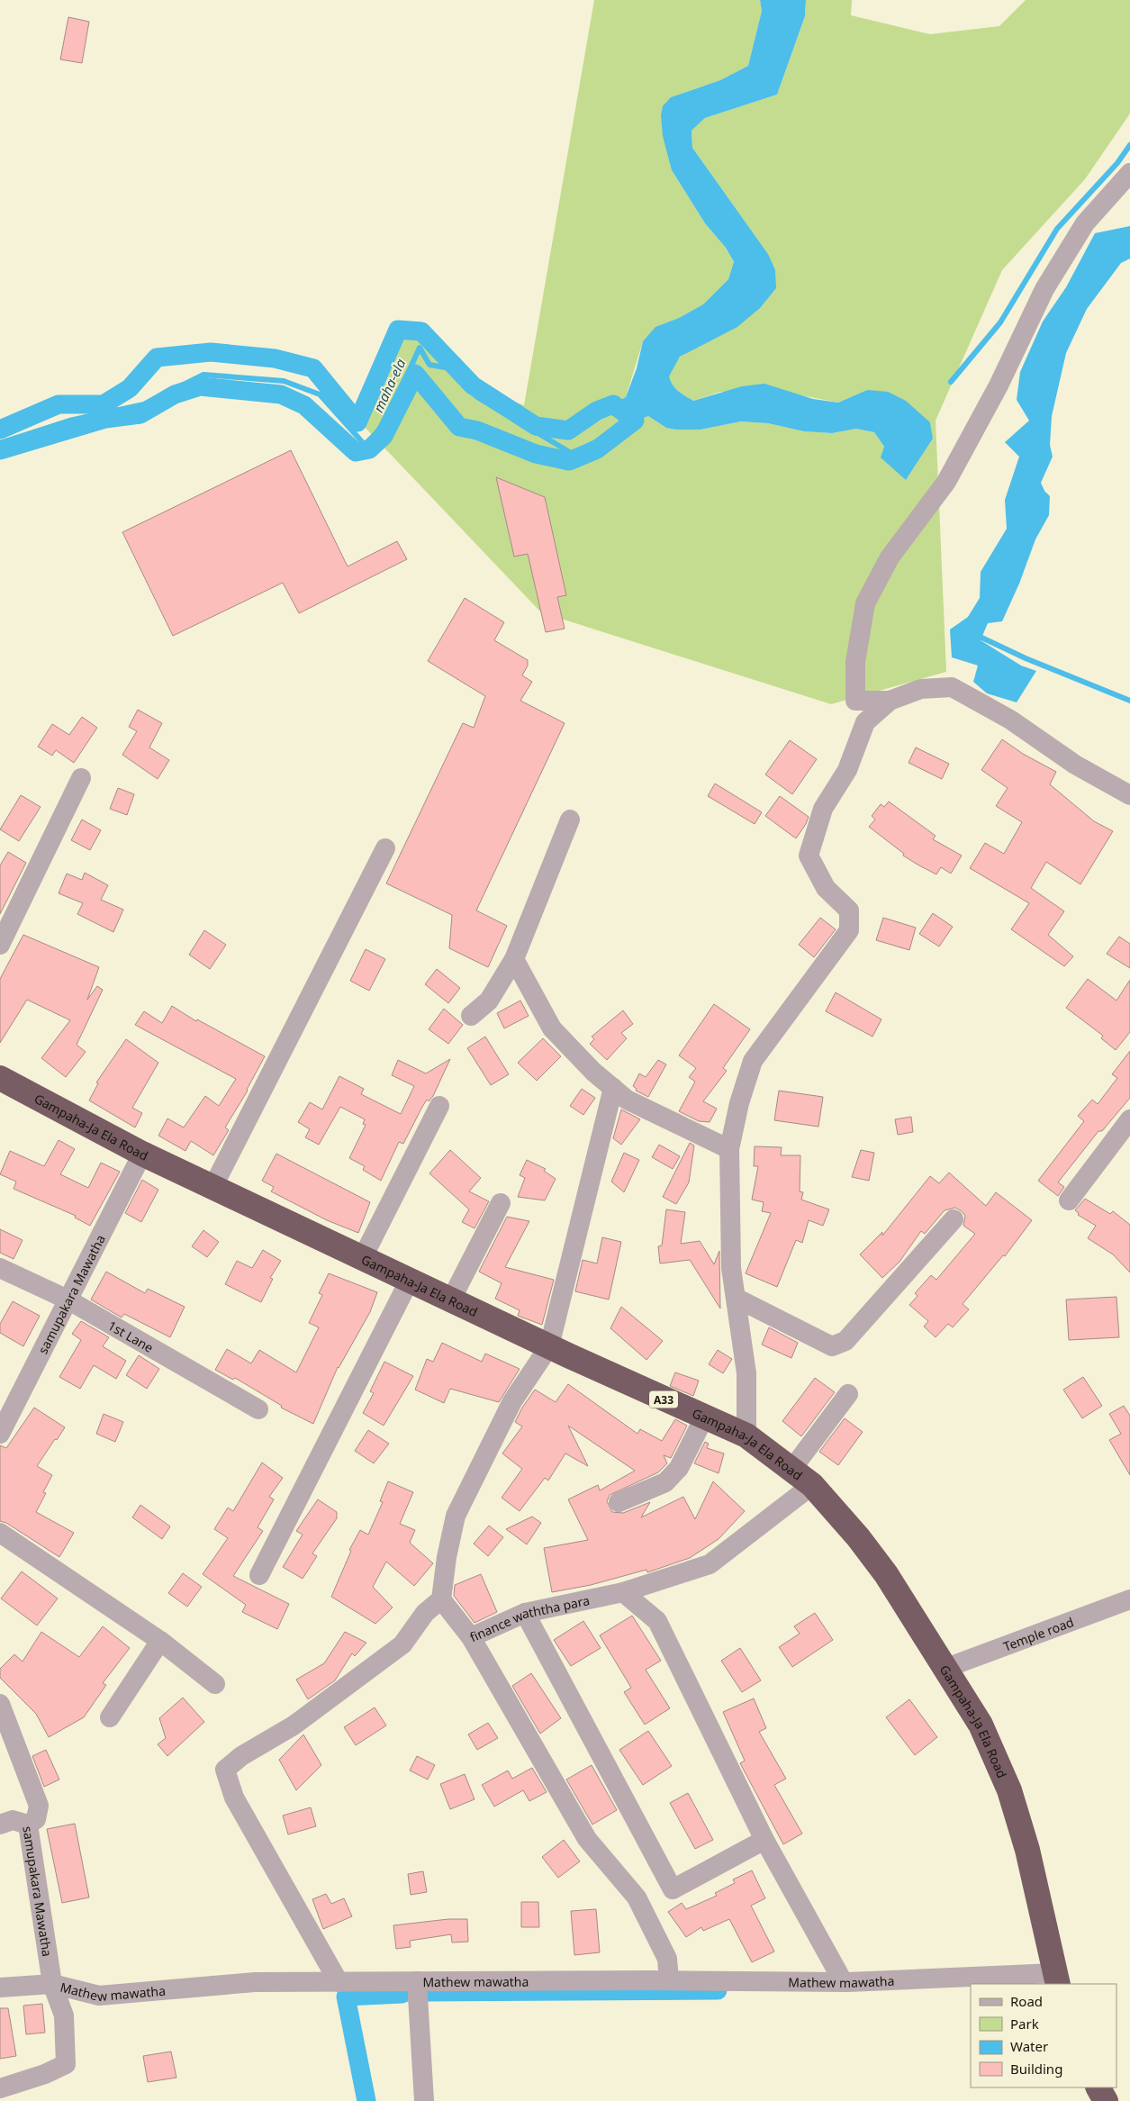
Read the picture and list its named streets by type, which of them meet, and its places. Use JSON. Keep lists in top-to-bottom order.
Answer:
{
  "streets": {
    "highway": ["Gampaha-Ja Ela Road", "A33"],
    "street": [
      "samupakara Mawatha",
      "1st Lane",
      "finance waththa para",
      "Temple road",
      "Mathew mawatha"
    ]
  },
  "crossings": [
    ["Gampaha-Ja Ela Road", "samupakara Mawatha"],
    ["Gampaha-Ja Ela Road", "finance waththa para"],
    ["Gampaha-Ja Ela Road", "Temple road"],
    ["Gampaha-Ja Ela Road", "Mathew mawatha"],
    ["samupakara Mawatha", "1st Lane"],
    ["samupakara Mawatha", "Mathew mawatha"],
    ["finance waththa para", "Mathew mawatha"]
  ],
  "water": ["maha-ela"],
  "legend": [
    "Road",
    "Park",
    "Water",
    "Building"
  ]
}
